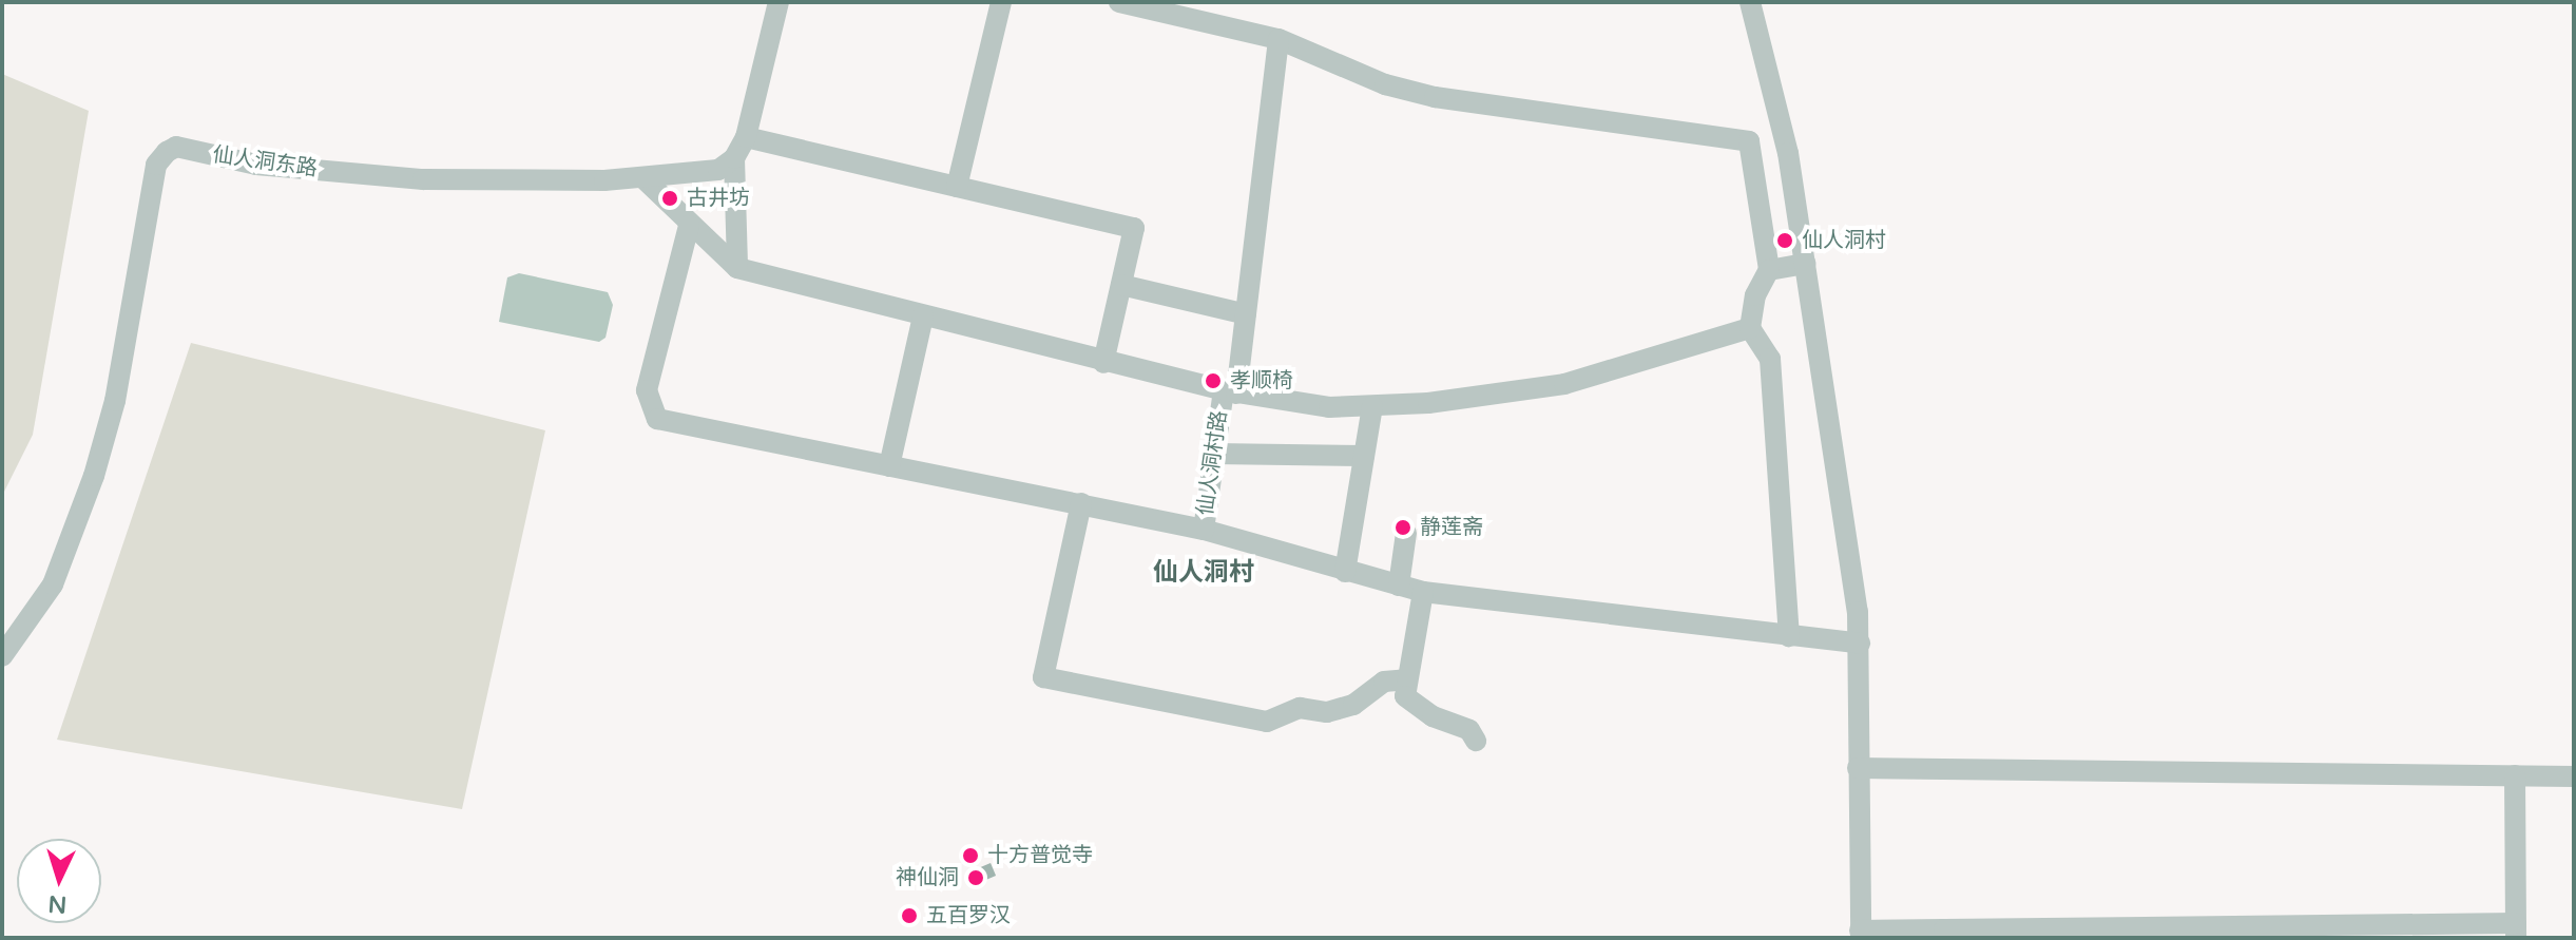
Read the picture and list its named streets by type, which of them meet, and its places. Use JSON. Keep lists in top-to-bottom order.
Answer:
{
  "streets": {
    "street": ["仙人洞东路", "仙人洞村路"]
  },
  "districts": ["仙人洞村"],
  "places": [
    "古井坊",
    "仙人洞村",
    "孝顺椅",
    "静莲斋",
    "十方普觉寺",
    "神仙洞",
    "五百罗汉"
  ],
  "north": "bottom"
}
